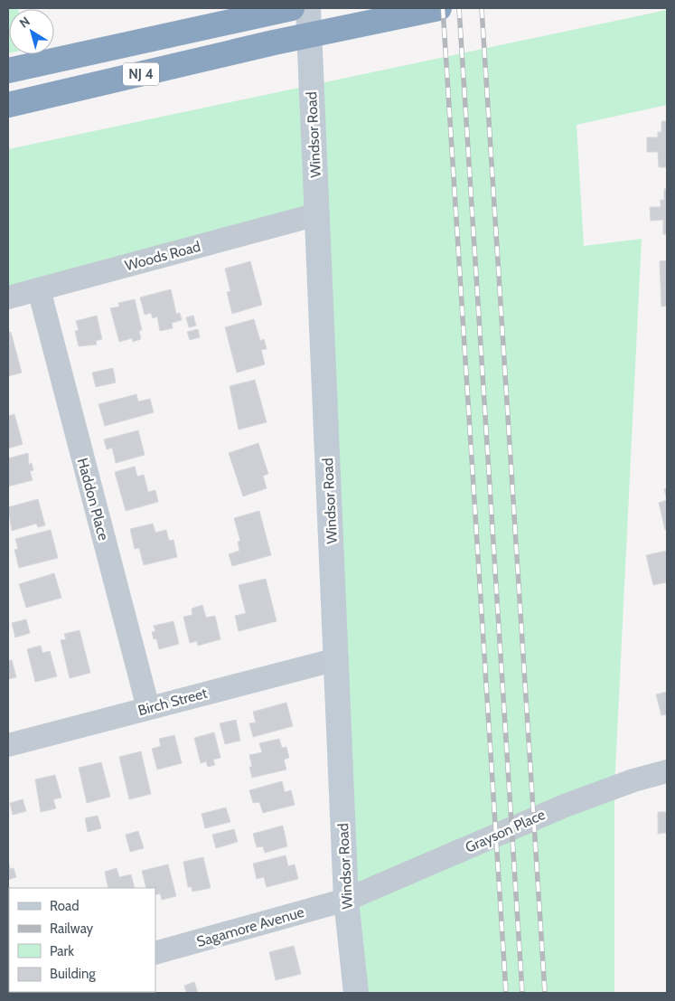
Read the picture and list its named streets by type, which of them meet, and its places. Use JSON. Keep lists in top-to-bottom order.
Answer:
{
  "streets": {
    "highway": ["NJ 4"],
    "street": [
      "Windsor Road",
      "Woods Road",
      "Haddon Place",
      "Birch Street",
      "Grayson Place",
      "Sagamore Avenue"
    ]
  },
  "crossings": [
    ["Windsor Road", "Woods Road"],
    ["Windsor Road", "Birch Street"],
    ["Windsor Road", "Grayson Place"],
    ["Windsor Road", "Sagamore Avenue"],
    ["Woods Road", "Haddon Place"],
    ["Haddon Place", "Birch Street"],
    ["Grayson Place", "Sagamore Avenue"]
  ],
  "legend": [
    "Road",
    "Railway",
    "Park",
    "Building"
  ],
  "north": "top left"
}
